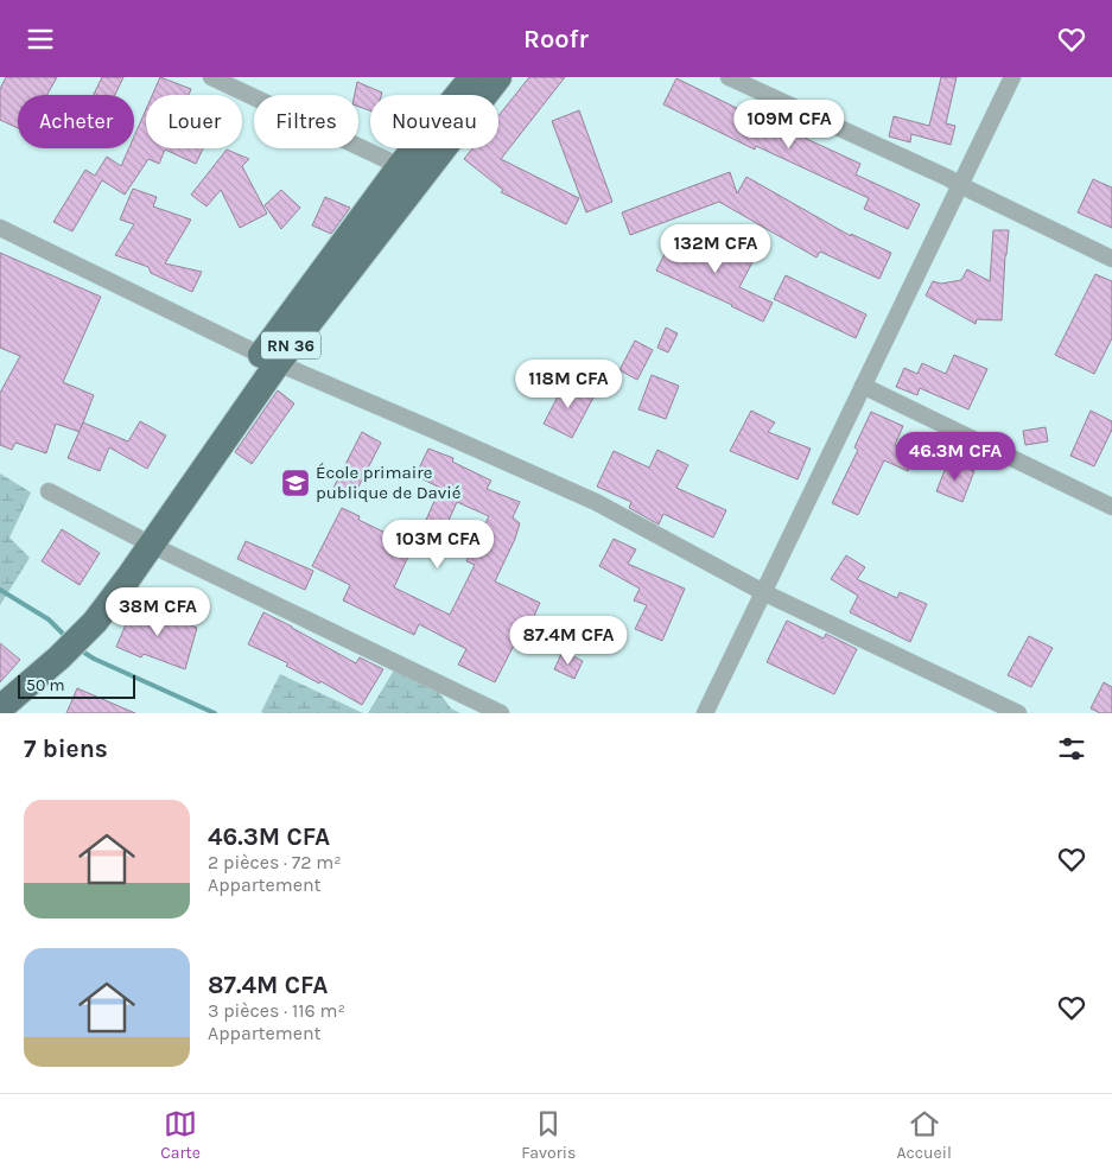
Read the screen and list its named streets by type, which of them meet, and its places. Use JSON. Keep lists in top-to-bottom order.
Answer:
{
  "streets": {
    "main road": ["RN 36"]
  },
  "places": {
    "school or university": ["École primaire publique de Davié"]
  },
  "scale_bar": "50 m",
  "page": {
    "header": "Roofr",
    "chip": [
      "Acheter",
      "Louer",
      "Filtres",
      "Nouveau"
    ],
    "price": [
      "109M CFA",
      "132M CFA",
      "118M CFA",
      "46.3M CFA",
      "103M CFA",
      "38M CFA",
      "87.4M CFA"
    ],
    "scale": "50 m",
    "heading": "7 biens",
    "list": [
      {
        "name": "46.3M CFA",
        "note": "2 pièces · 72 m² · Appartement"
      },
      {
        "name": "87.4M CFA",
        "note": "3 pièces · 116 m² · Appartement"
      }
    ],
    "tabs": ["Carte", "Favoris", "Accueil"]
  }
}
